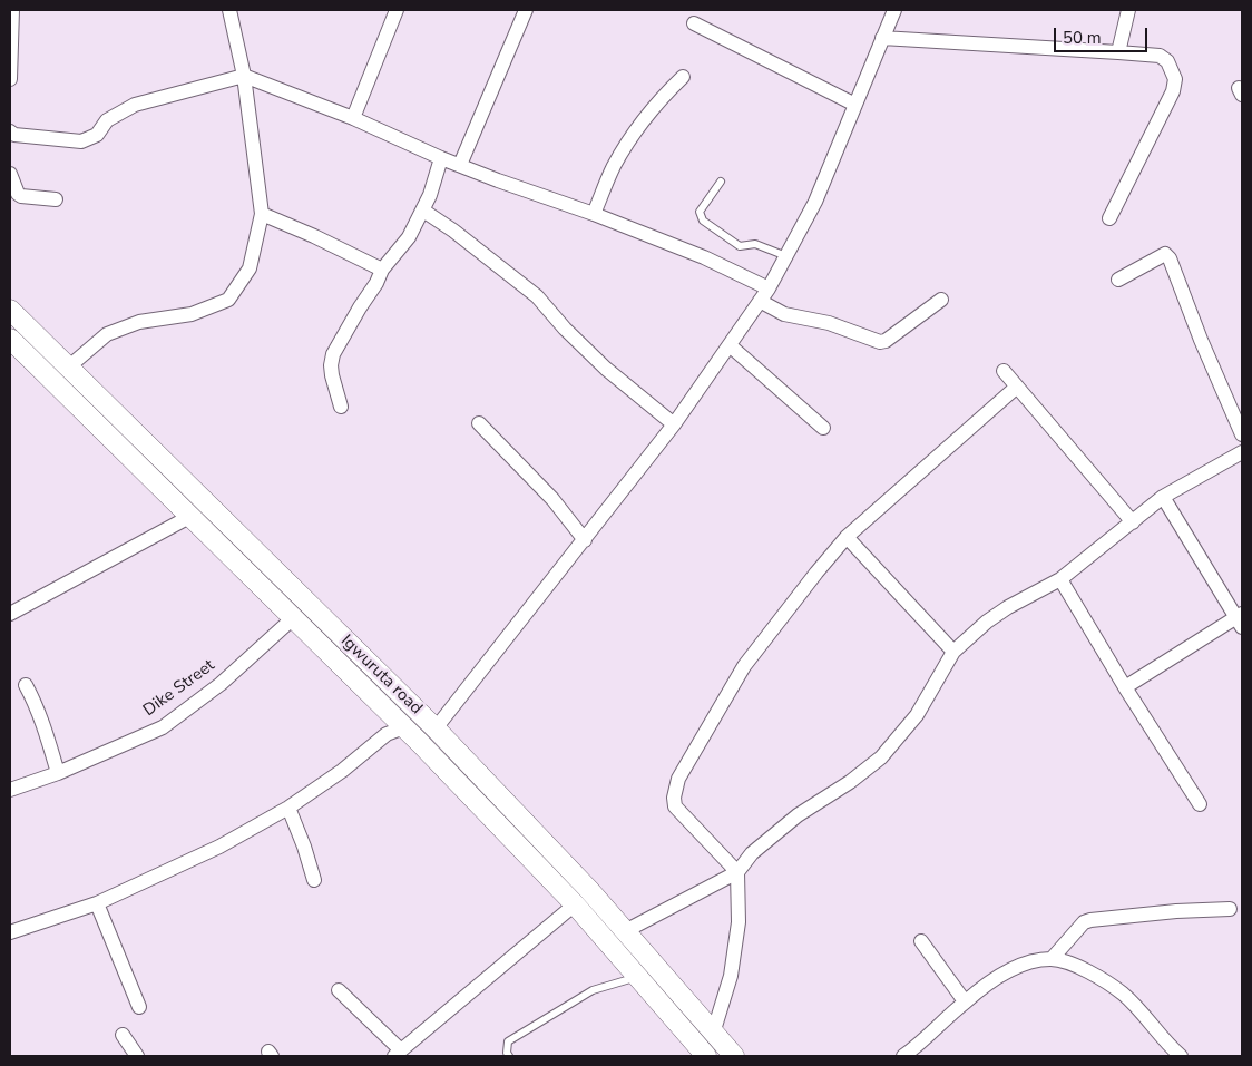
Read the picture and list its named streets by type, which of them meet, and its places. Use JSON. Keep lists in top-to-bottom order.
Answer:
{
  "streets": {
    "main road": ["Igwuruta road"],
    "street": ["Dike Street"]
  },
  "crossings": [
    ["Igwuruta road", "Dike Street"]
  ],
  "scale_bar": "50 m"
}
